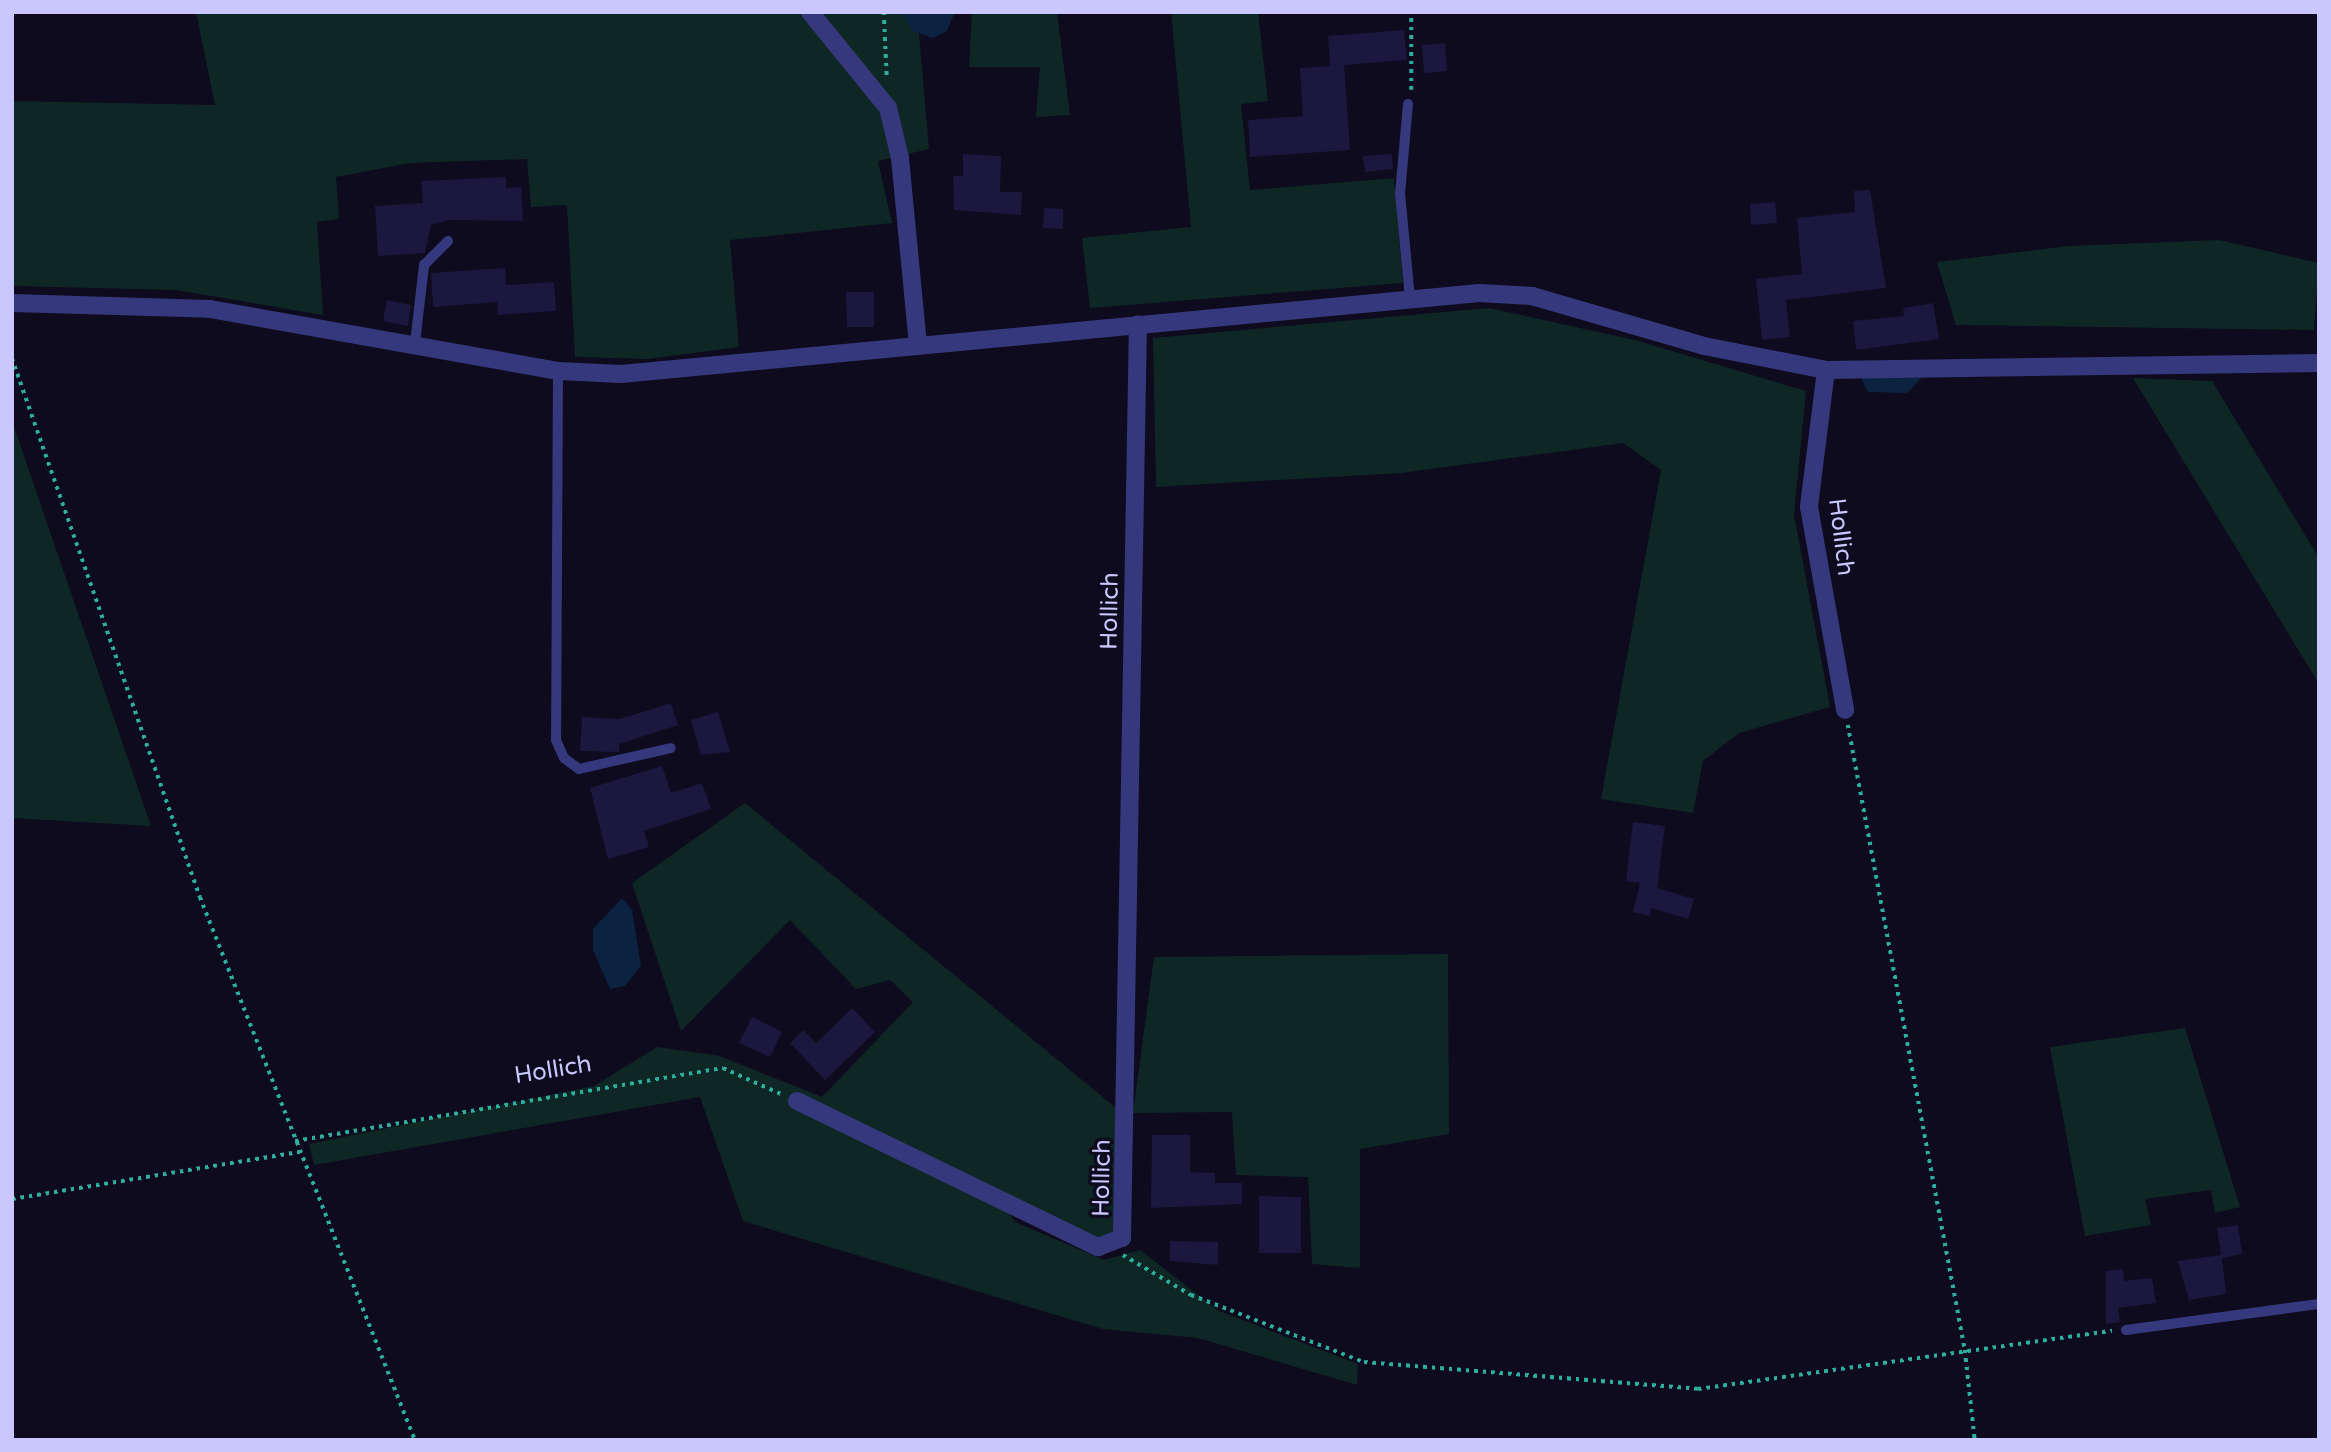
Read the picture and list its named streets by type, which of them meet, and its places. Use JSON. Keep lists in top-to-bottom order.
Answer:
{
  "streets": {
    "street": ["Hollich"]
  }
}
